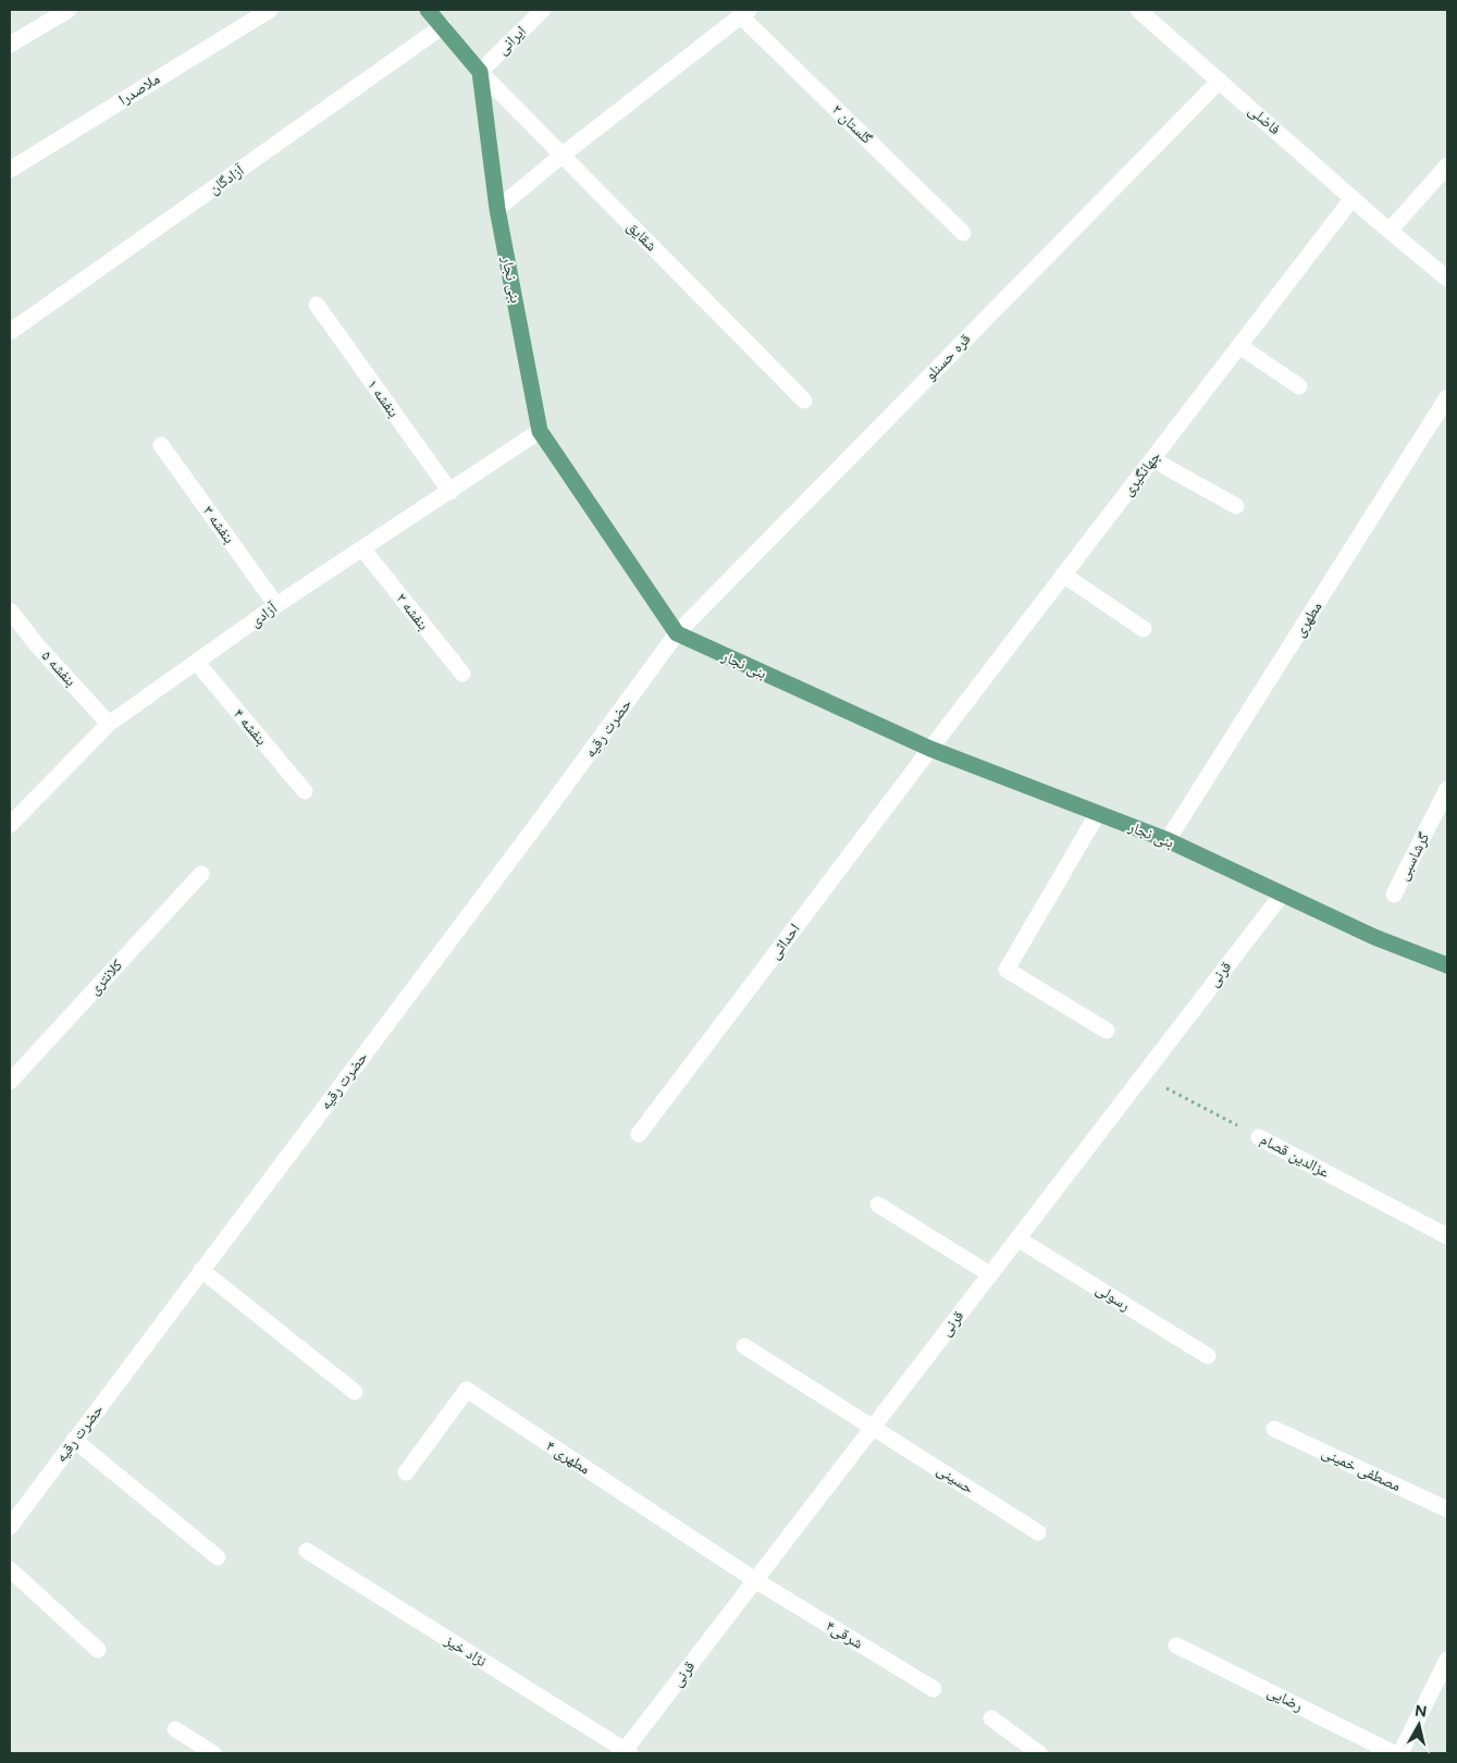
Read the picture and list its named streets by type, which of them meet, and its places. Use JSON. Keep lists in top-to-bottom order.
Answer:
{
  "streets": {
    "main road": ["بنی نجار"],
    "street": [
      "ایرانی",
      "ملاصدرا",
      "فاضلی",
      "گلستان ۲",
      "آزادگان",
      "شقایق",
      "قره حسنلو",
      "بنفشه ۱",
      "جهانگیری",
      "بنفشه ۳",
      "بنفشه ۲",
      "آزادی",
      "مطهری",
      "بنفشه ۵",
      "بنفشه ۴",
      "حضرت رقیه",
      "گرشاسبی",
      "احداثی",
      "قرنی",
      "کلانتری",
      "عزالدین قصام",
      "رسولی",
      "مطهری ۴",
      "مصطفی خمینی",
      "حسینی",
      "۴شرقی",
      "نژاد خیز",
      "رضایی"
    ]
  },
  "crossings": [
    ["ایرانی", "شقایق"],
    ["ایرانی", "بنی نجار"],
    ["فاضلی", "قره حسنلو"],
    ["فاضلی", "جهانگیری"],
    ["شقایق", "بنی نجار"],
    ["بنی نجار", "قره حسنلو"],
    ["بنی نجار", "جهانگیری"],
    ["بنی نجار", "آزادی"],
    ["بنی نجار", "مطهری"],
    ["بنی نجار", "حضرت رقیه"],
    ["بنی نجار", "احداثی"],
    ["بنی نجار", "قرنی"],
    ["قره حسنلو", "حضرت رقیه"],
    ["بنفشه ۱", "آزادی"],
    ["جهانگیری", "احداثی"],
    ["بنفشه ۳", "آزادی"],
    ["بنفشه ۲", "آزادی"],
    ["آزادی", "بنفشه ۵"],
    ["آزادی", "بنفشه ۴"],
    ["قرنی", "عزالدین قصام"],
    ["قرنی", "رسولی"],
    ["قرنی", "مطهری ۴"],
    ["قرنی", "حسینی"],
    ["قرنی", "۴شرقی"],
    ["قرنی", "نژاد خیز"],
    ["مطهری ۴", "۴شرقی"]
  ],
  "north": "top"
}
